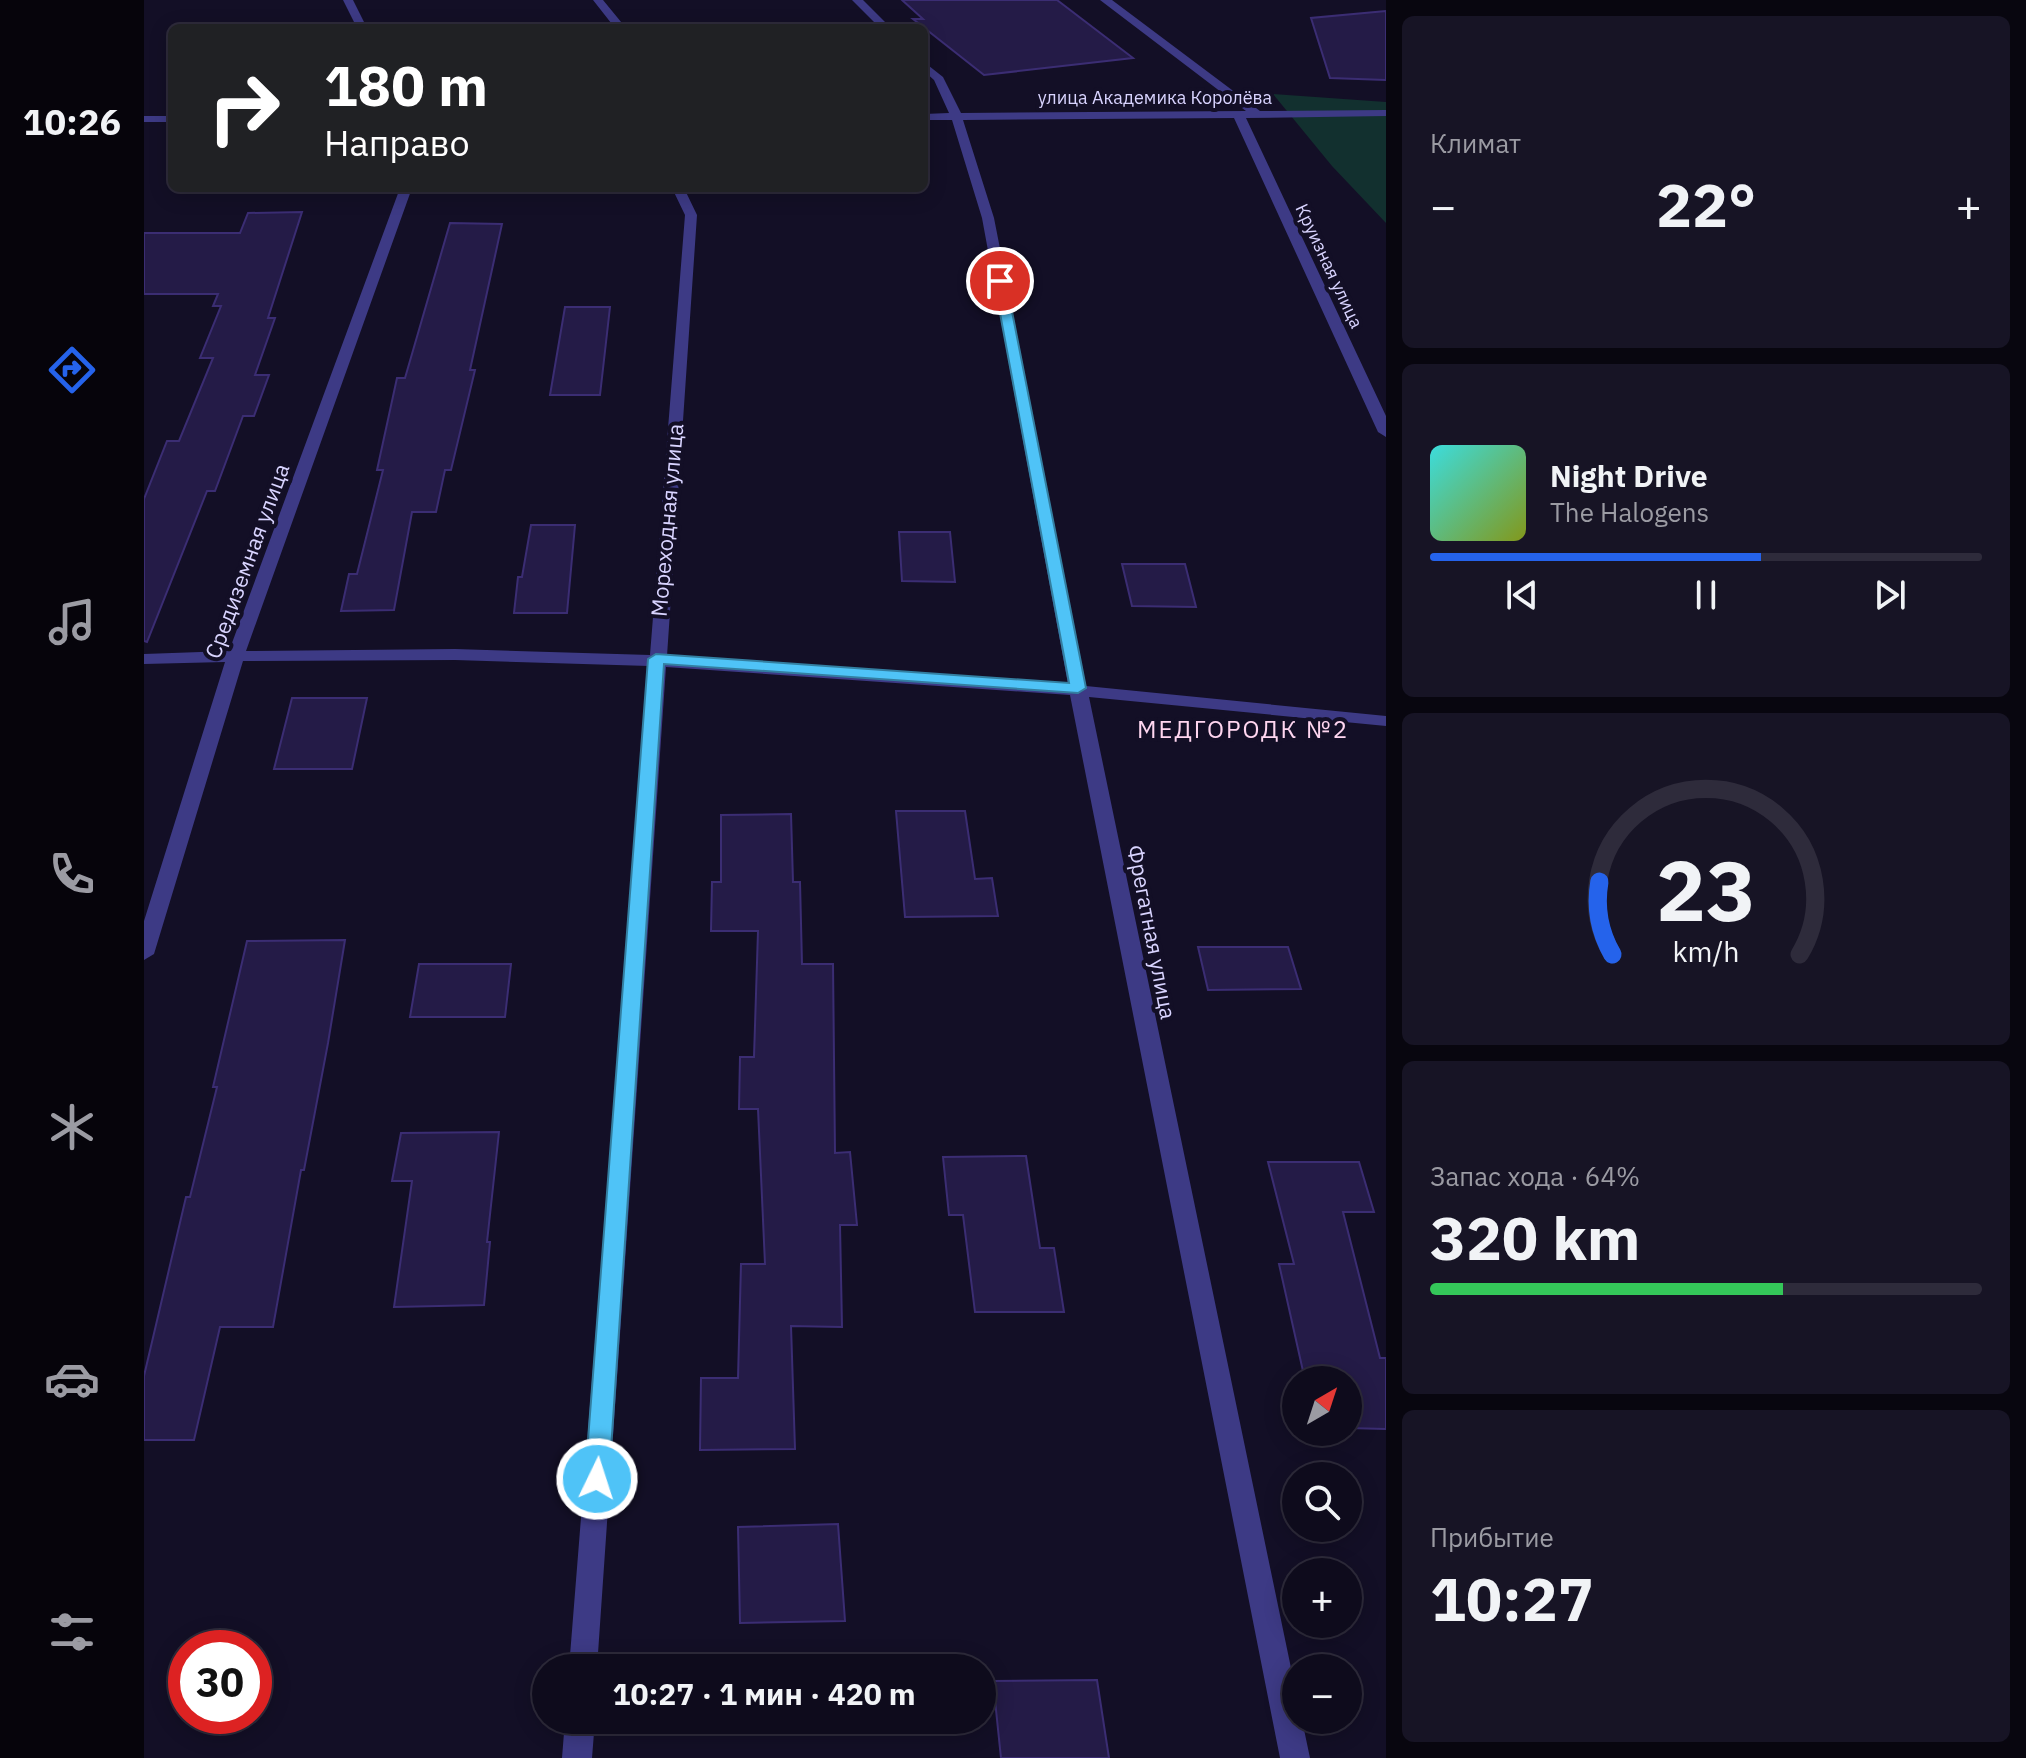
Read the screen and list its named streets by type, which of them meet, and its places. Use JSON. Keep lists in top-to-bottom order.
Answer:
{
  "streets": {
    "street": [
      "улица Академика Королёва",
      "Круизная улица",
      "Мореходная улица",
      "Средиземная улица",
      "Фрегатная улица"
    ]
  },
  "crossings": [
    ["улица Академика Королёва", "Круизная улица"],
    ["улица Академика Королёва", "Фрегатная улица"]
  ],
  "districts": ["МЕДГОРОДК №2"],
  "north": "top right",
  "page": {
    "tabs": "10:26",
    "tile": [
      "Климат",
      ["Запас хода · 64%", "320 km"],
      ["Прибытие", "10:27"]
    ],
    "turn": ["180 m", "Направо"],
    "heat": ["−", "22°", "+"],
    "song": ["Night Drive", "The Halogens"],
    "map_buttons": ["+", "−"],
    "limit": "30",
    "trip": "10:27 · 1 мин · 420 m",
    "gauge": ["23", "km/h"]
  }
}
